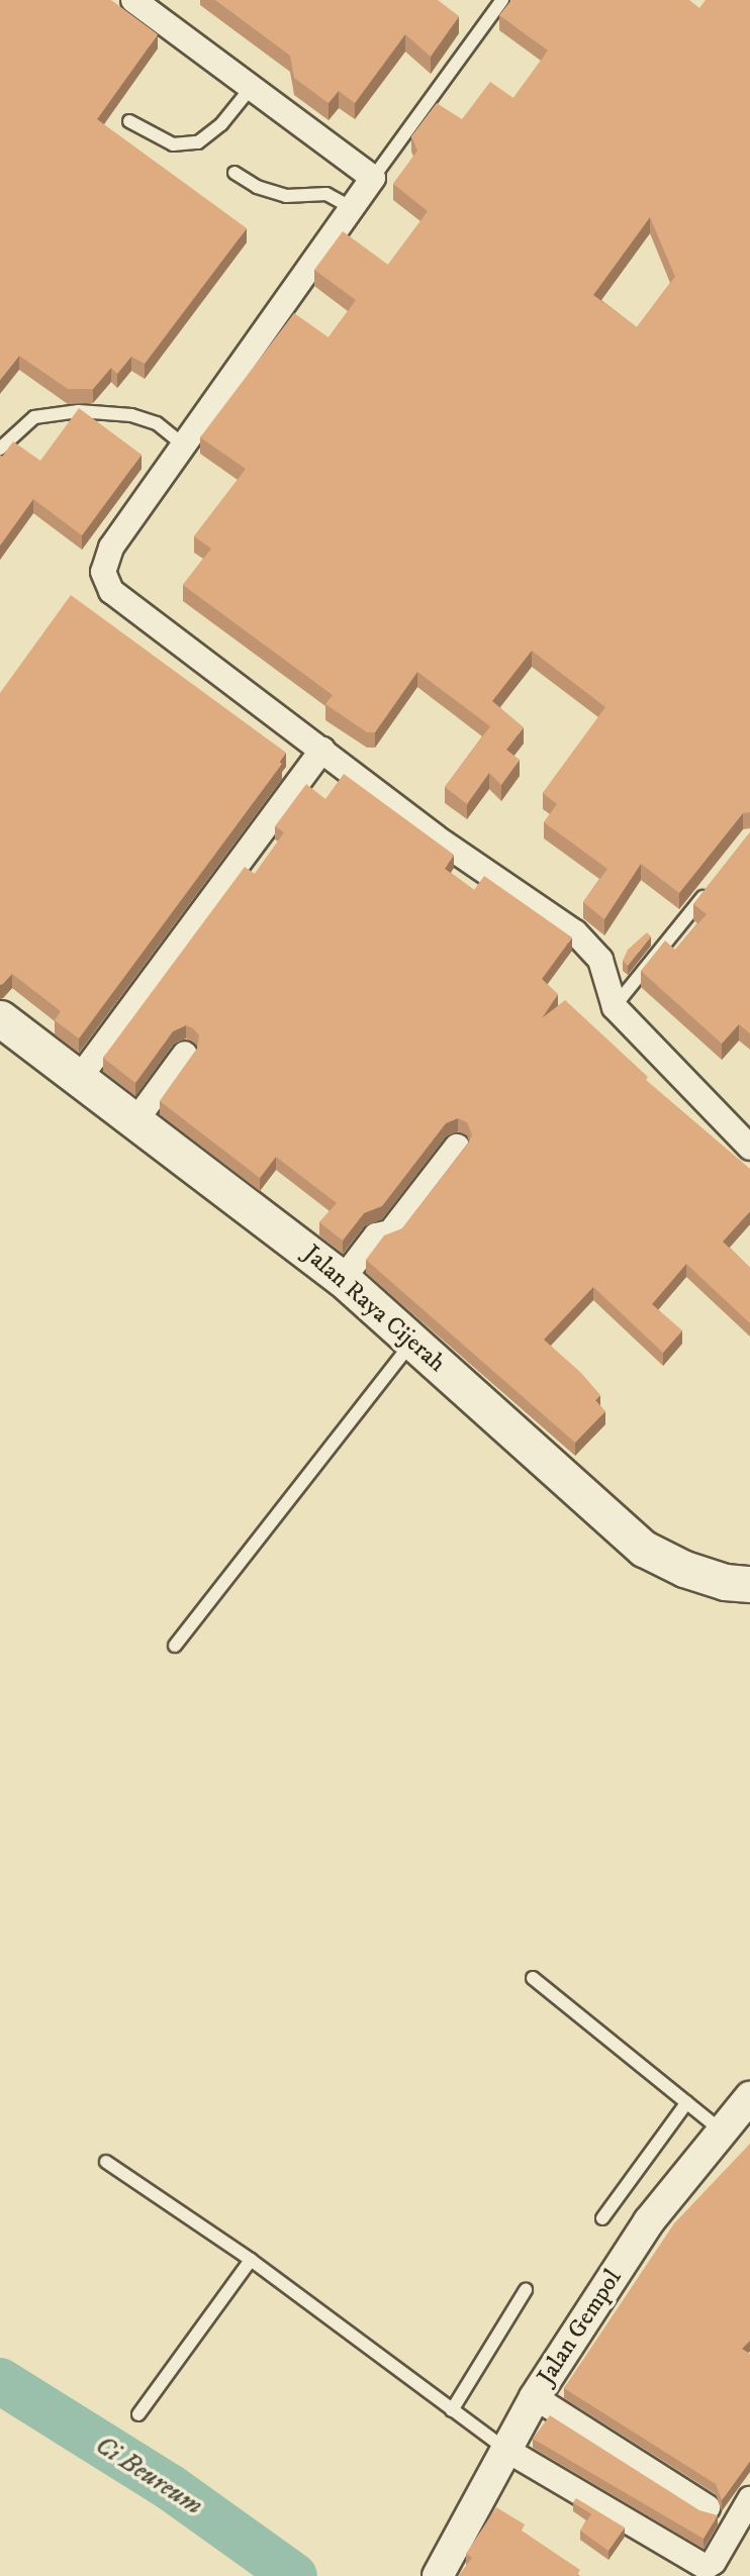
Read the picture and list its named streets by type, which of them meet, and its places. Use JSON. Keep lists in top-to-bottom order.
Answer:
{
  "streets": {
    "main road": ["Jalan Raya Cijerah"],
    "street": ["Jalan Gempol"]
  },
  "water": ["Ci Beureum"]
}
